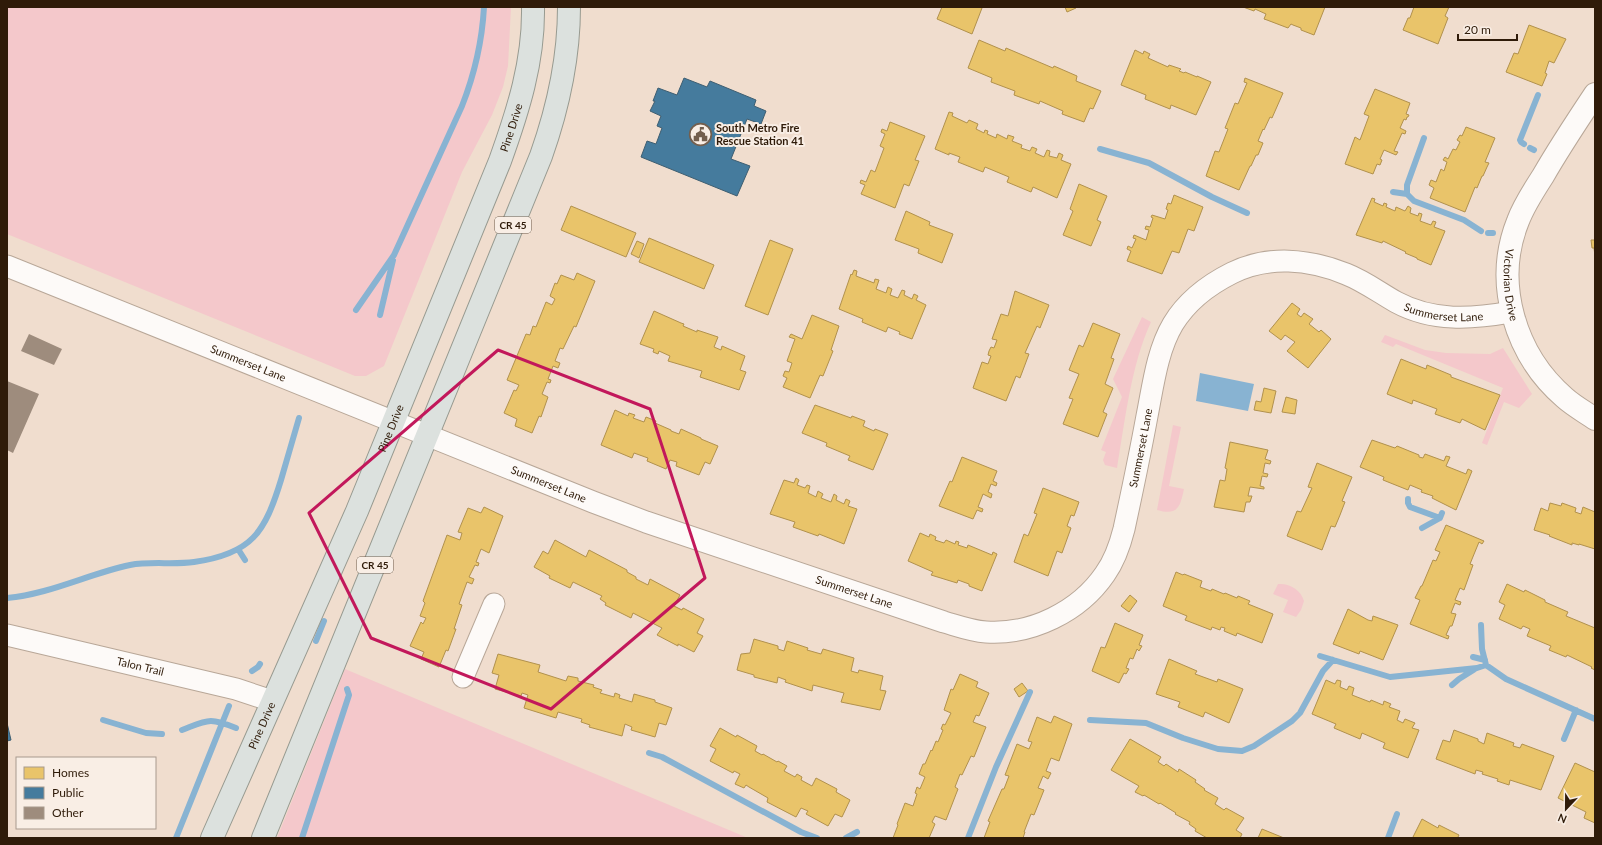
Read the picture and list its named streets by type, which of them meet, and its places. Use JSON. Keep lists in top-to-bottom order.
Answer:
{
  "streets": {
    "main road": ["Pine Drive", "CR 45"],
    "street": ["Victorian Drive", "Summerset Lane", "Talon Trail"]
  },
  "crossings": [
    ["Pine Drive", "Summerset Lane"],
    ["Pine Drive", "Talon Trail"],
    ["CR 45", "Summerset Lane"],
    ["Victorian Drive", "Summerset Lane"]
  ],
  "places": {
    "public building": ["South Metro Fire Rescue Station 41"]
  },
  "legend": ["Homes", "Public", "Other"],
  "scale_bar": "20 m",
  "north": "bottom"
}
